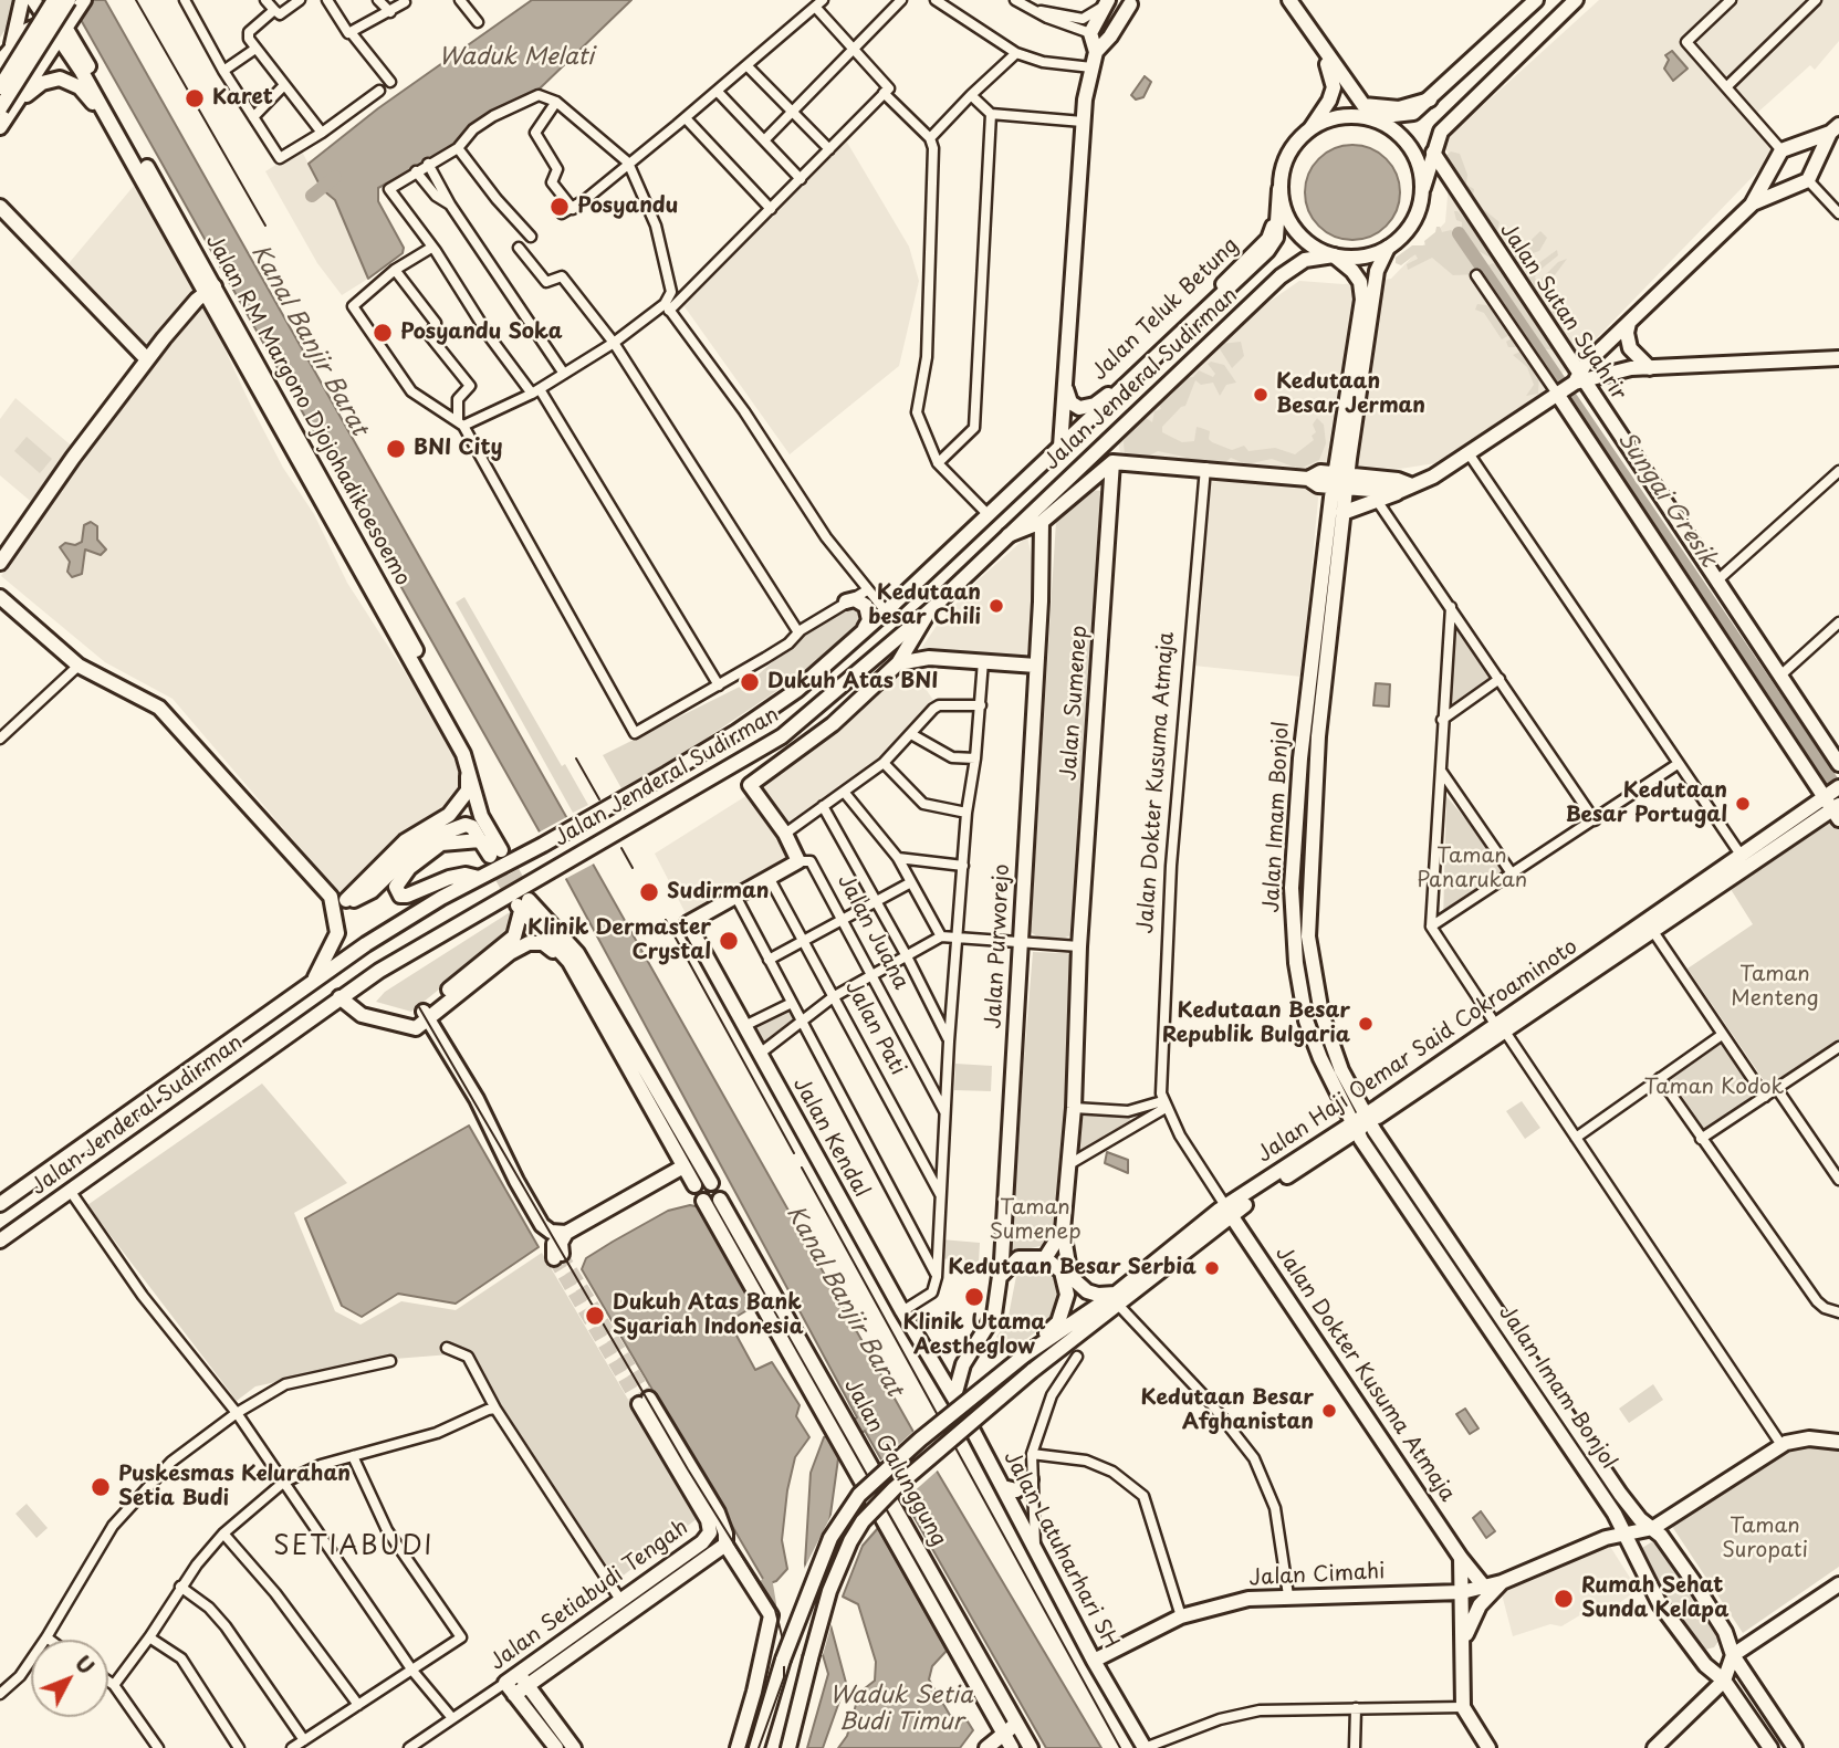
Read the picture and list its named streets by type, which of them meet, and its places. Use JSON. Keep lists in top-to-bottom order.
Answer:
{
  "streets": {
    "main road": [
      "Jalan Teluk Betung",
      "Jalan Sutan Syahrir",
      "Jalan Jenderal Sudirman",
      "Jalan RM Margono Djojohadikoesoemo",
      "Jalan Sumenep",
      "Jalan Dokter Kusuma Atmaja",
      "Jalan Imam Bonjol",
      "Jalan Juana",
      "Jalan Purworejo",
      "Jalan Haji Oemar Said Cokroaminoto",
      "Jalan Kendal",
      "Jalan Galunggung",
      "Jalan Latuharhari SH",
      "Jalan Cimahi",
      "Jalan Setiabudi Tengah"
    ],
    "street": ["Jalan Pati"]
  },
  "crossings": [
    ["Jalan Teluk Betung", "Jalan Jenderal Sudirman"],
    ["Jalan Jenderal Sudirman", "Jalan Imam Bonjol"],
    ["Jalan Dokter Kusuma Atmaja", "Jalan Haji Oemar Said Cokroaminoto"],
    ["Jalan Dokter Kusuma Atmaja", "Jalan Cimahi"],
    ["Jalan Imam Bonjol", "Jalan Haji Oemar Said Cokroaminoto"],
    ["Jalan Kendal", "Jalan Latuharhari SH"],
    ["Jalan Latuharhari SH", "Jalan Cimahi"]
  ],
  "districts": ["SETIABUDI"],
  "water": [
    "Waduk Melati",
    "Kanal Banjir Barat",
    "Sungai Gresik",
    "Waduk Setia Budi Timur"
  ],
  "parks": [
    "Taman Panarukan",
    "Taman Menteng",
    "Taman Kodok",
    "Taman Sumenep",
    "Taman Suropati"
  ],
  "places": [
    "Karet",
    "Posyandu",
    "Posyandu Soka",
    "Kedutaan Besar Jerman",
    "BNI City",
    "Kedutaan besar Chili",
    "Dukuh Atas BNI",
    "Kedutaan Besar Portugal",
    "Sudirman",
    "Klinik Dermaster Crystal",
    "Kedutaan Besar Republik Bulgaria",
    "Kedutaan Besar Serbia",
    "Klinik Utama Aestheglow",
    "Dukuh Atas Bank Syariah Indonesia",
    "Kedutaan Besar Afghanistan",
    "Puskesmas Kelurahan Setia Budi",
    "Rumah Sehat Sunda Kelapa"
  ],
  "north": "top right"
}
